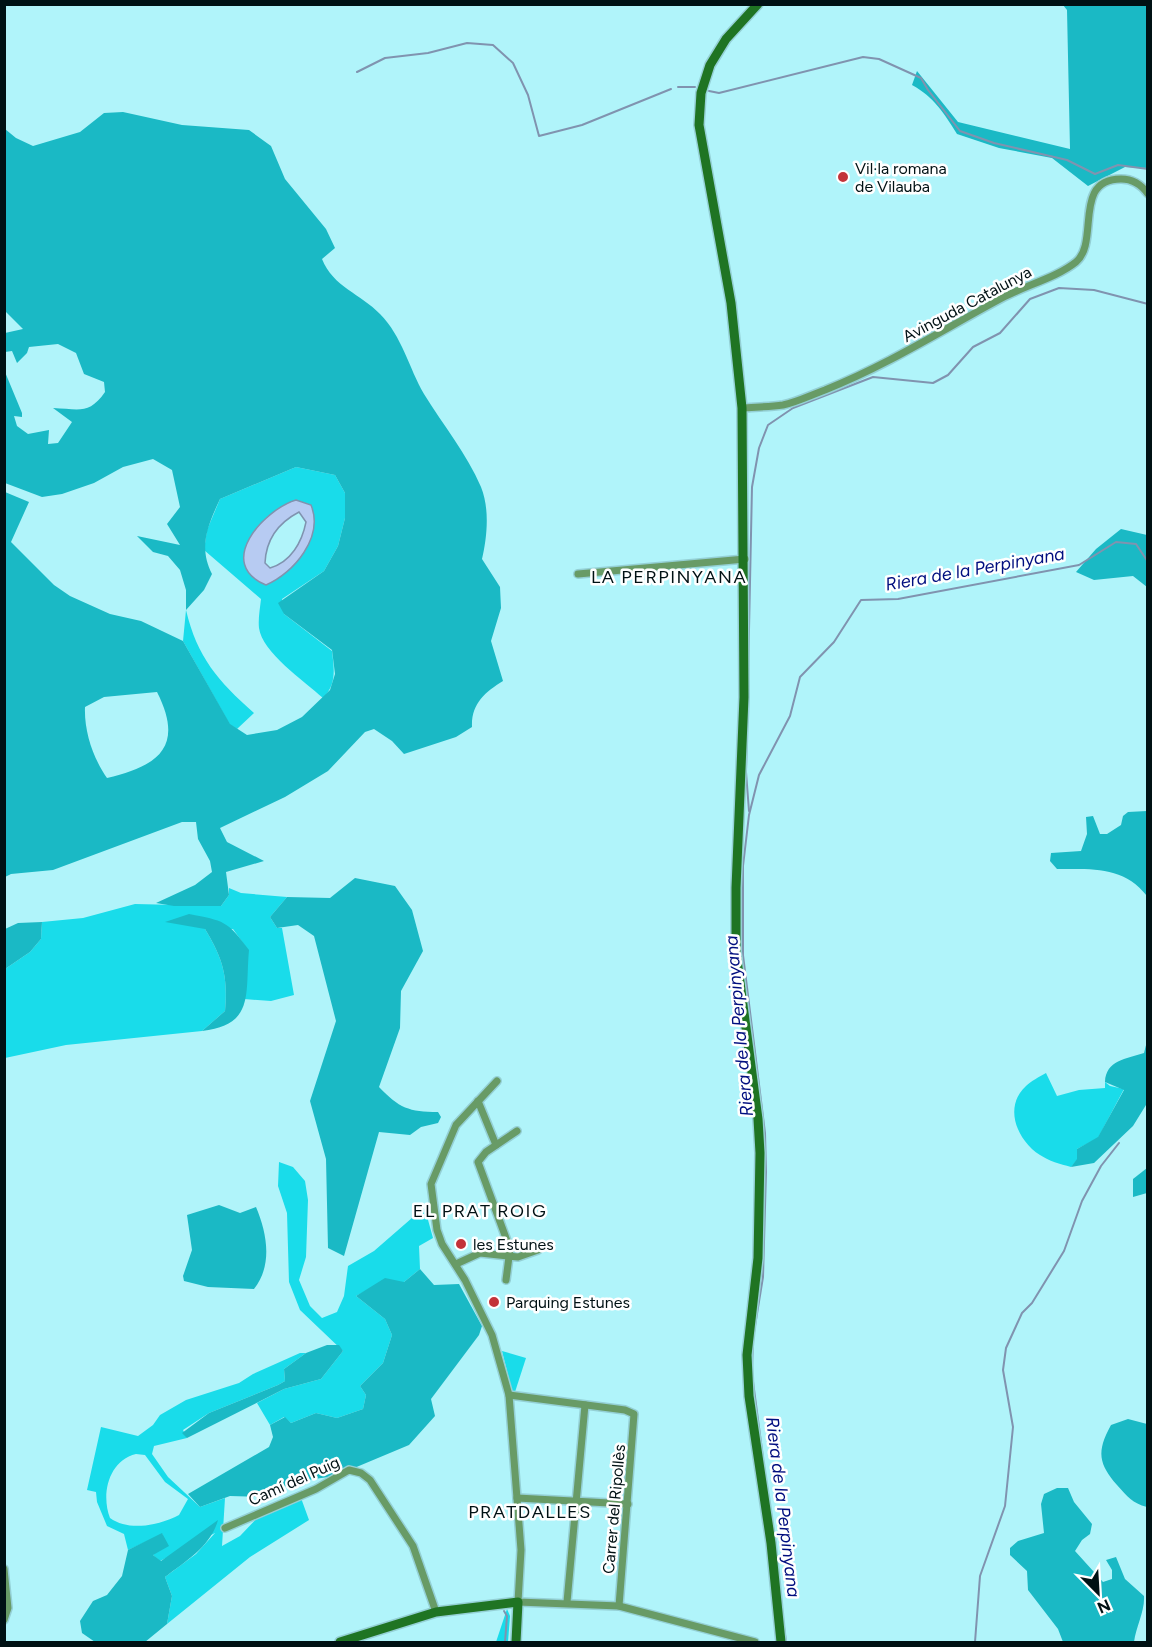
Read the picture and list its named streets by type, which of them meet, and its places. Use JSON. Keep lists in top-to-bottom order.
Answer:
{
  "streets": {
    "street": ["Avinguda Catalunya", "Camí del Puig", "Carrer del Ripollès"]
  },
  "districts": ["LA PERPINYANA", "EL PRAT ROIG", "PRATDALLES"],
  "water": ["Riera de la Perpinyana"],
  "places": ["Vil·la romana de Vilauba", "les Estunes", "Parquing Estunes"],
  "north": "bottom right"
}
